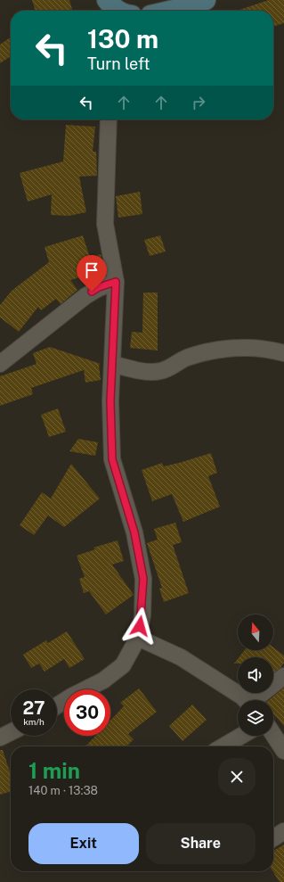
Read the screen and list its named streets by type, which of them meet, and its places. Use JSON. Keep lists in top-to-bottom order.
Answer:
{
  "north": "top",
  "page": {
    "turn": ["130 m", "Turn left"],
    "speed": "27 km/h",
    "limit": "30",
    "heading": ["1 min", "140 m · 13:38"],
    "buttons": ["Exit", "Share"]
  }
}
